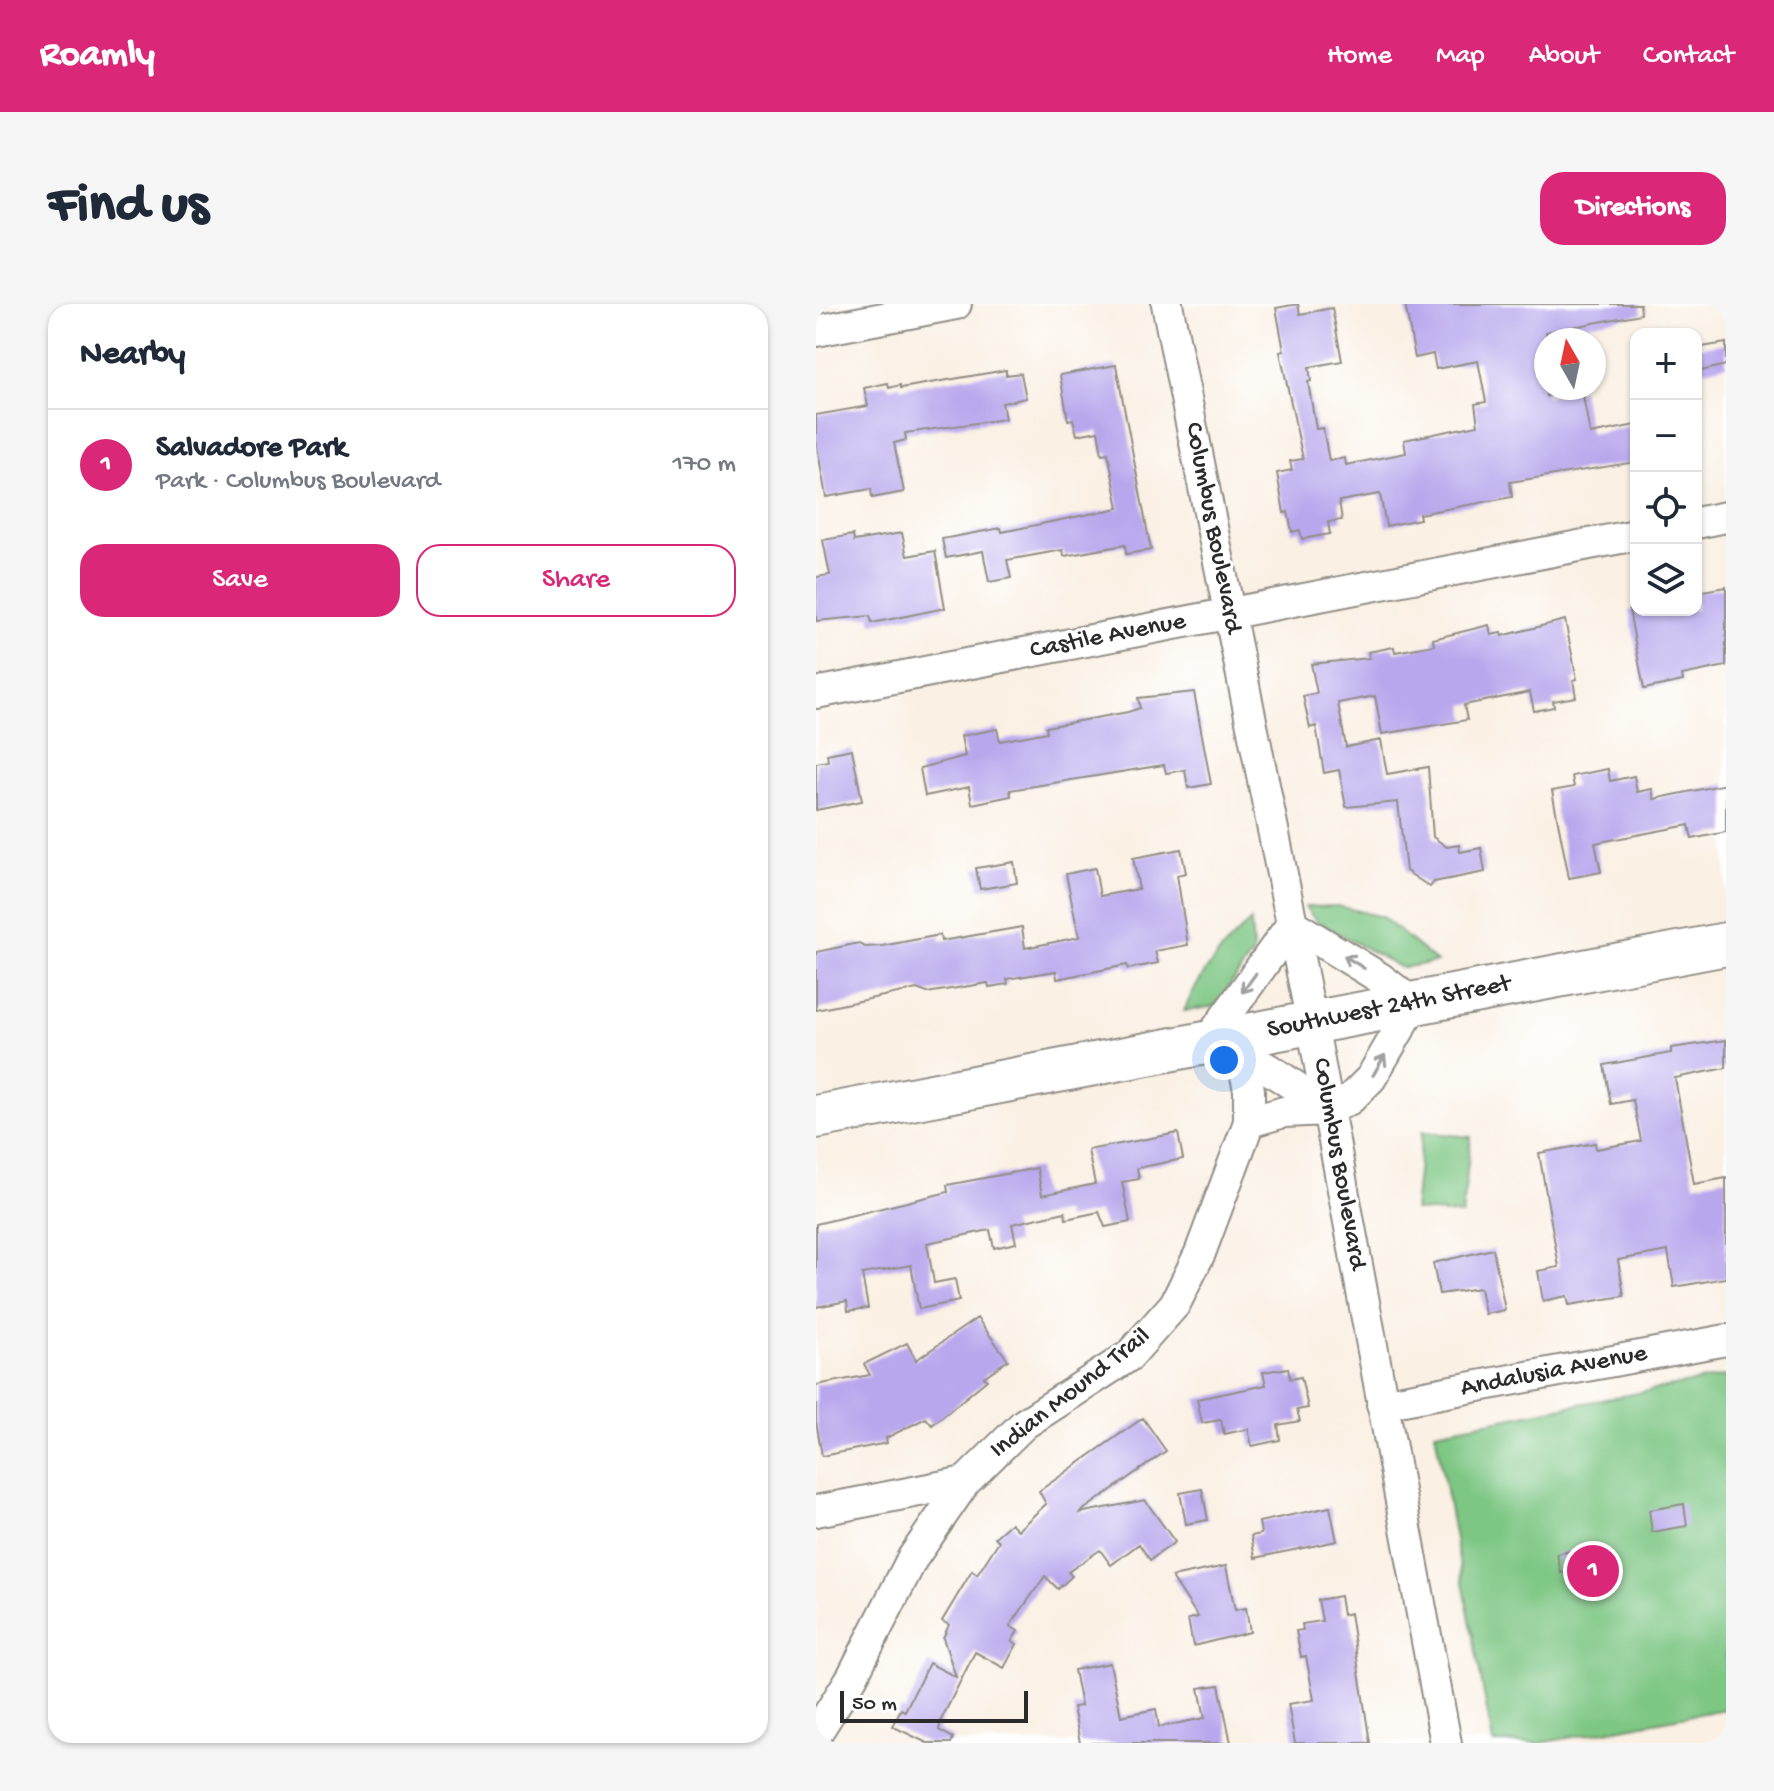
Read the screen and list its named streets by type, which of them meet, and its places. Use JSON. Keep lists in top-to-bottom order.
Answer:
{
  "streets": {
    "street": [
      "Columbus Boulevard",
      "Castile Avenue",
      "Southwest 24th Street",
      "Andalusia Avenue",
      "Indian Mound Trail"
    ]
  },
  "crossings": [
    ["Columbus Boulevard", "Castile Avenue"],
    ["Columbus Boulevard", "Southwest 24th Street"],
    ["Columbus Boulevard", "Andalusia Avenue"],
    ["Southwest 24th Street", "Indian Mound Trail"]
  ],
  "scale_bar": "50 m",
  "north": "top",
  "page": {
    "header": "Roamly",
    "nav": [
      "Home",
      "Map",
      "About",
      "Contact"
    ],
    "buttons": [
      "Directions",
      ["Save", "Share"]
    ],
    "title": "Find us",
    "heading": "Nearby",
    "map_buttons": ["+", "−"],
    "list": [
      {
        "mark": "1",
        "name": "Salvadore Park",
        "note": "Park · Columbus Boulevard",
        "value": "170 m"
      }
    ],
    "pins": "1",
    "scale": "50 m"
  }
}
